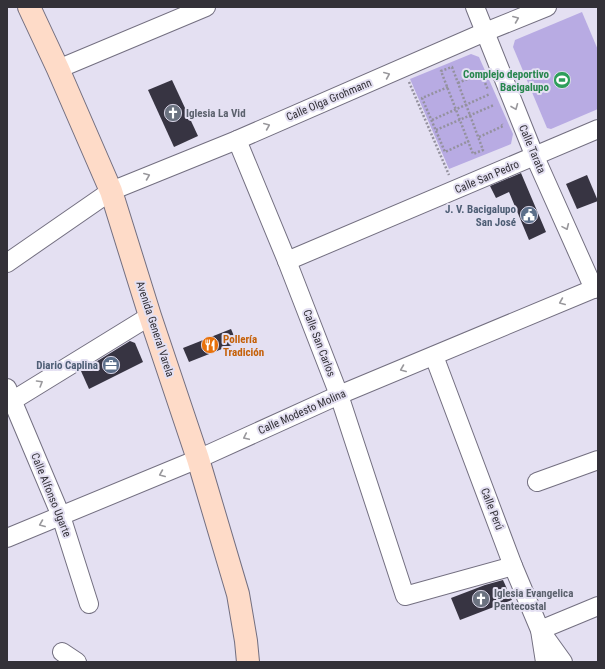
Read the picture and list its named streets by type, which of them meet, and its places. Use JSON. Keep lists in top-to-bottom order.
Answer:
{
  "streets": {
    "street": [
      "Calle Olga Grohmann",
      "Calle Tarata",
      "Calle San Pedro",
      "Avenida General Varela",
      "Calle San Carlos",
      "Calle Modesto Molina",
      "Calle Alfonso Ugarte",
      "Calle Perú"
    ]
  },
  "crossings": [
    ["Calle Olga Grohmann", "Calle Tarata"],
    ["Calle Olga Grohmann", "Avenida General Varela"],
    ["Calle Olga Grohmann", "Calle San Carlos"],
    ["Calle Tarata", "Calle San Pedro"],
    ["Calle Tarata", "Calle Modesto Molina"],
    ["Calle San Pedro", "Calle San Carlos"],
    ["Avenida General Varela", "Calle Modesto Molina"],
    ["Calle San Carlos", "Calle Modesto Molina"],
    ["Calle San Carlos", "Calle Perú"],
    ["Calle Modesto Molina", "Calle Alfonso Ugarte"],
    ["Calle Modesto Molina", "Calle Perú"]
  ],
  "one_way": ["Calle Tarata"],
  "places": {
    "sports": ["Complejo deportivo Bacigalupo"],
    "church": ["Iglesia La Vid", "Iglesia Evangelica Pentecostal"],
    "public building": ["J. V. Bacigalupo San José"],
    "restaurant": ["Pollería Tradición"],
    "office": ["Diario Caplina"]
  }
}
